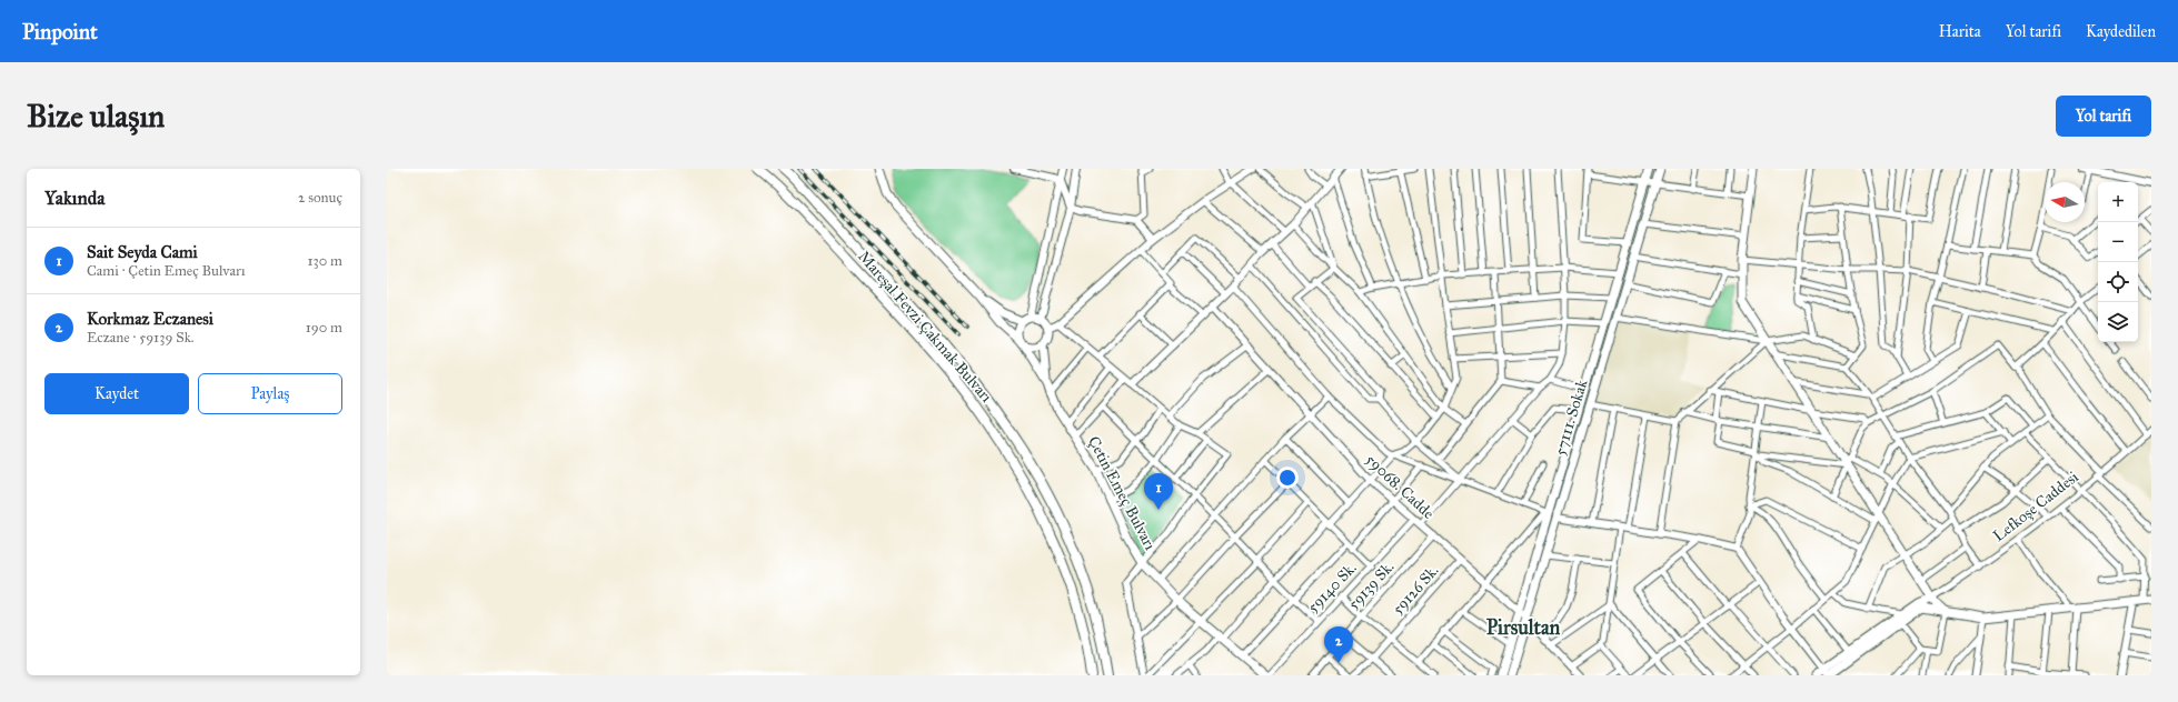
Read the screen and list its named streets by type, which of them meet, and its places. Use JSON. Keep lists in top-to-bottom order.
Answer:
{
  "streets": {
    "main road": [
      "Mareşal Fevzi Çakmak Bulvarı",
      "57111. Sokak",
      "Çetin Emeç Bulvarı",
      "Lefkoşe Caddesi"
    ],
    "street": [
      "59068. Cadde",
      "59139 Sk.",
      "59140 Sk.",
      "59126 Sk."
    ]
  },
  "crossings": [
    ["57111. Sokak", "59068. Cadde"],
    ["59068. Cadde", "59139 Sk."],
    ["59068. Cadde", "59140 Sk."],
    ["59068. Cadde", "59126 Sk."]
  ],
  "districts": ["Pirsultan"],
  "north": "left",
  "page": {
    "header": "Pinpoint",
    "nav": ["Harita", "Yol tarifi", "Kaydedilen"],
    "buttons": [
      "Yol tarifi",
      ["Kaydet", "Paylaş"]
    ],
    "title": "Bize ulaşın",
    "heading": ["Yakında", "2 sonuç"],
    "map_buttons": ["+", "−"],
    "list": [
      {
        "mark": "1",
        "name": "Sait Seyda Cami",
        "note": "Cami · Çetin Emeç Bulvarı",
        "value": "130 m"
      },
      {
        "mark": "2",
        "name": "Korkmaz Eczanesi",
        "note": "Eczane · 59139 Sk.",
        "value": "190 m"
      }
    ],
    "pins": ["1", "2"]
  }
}
